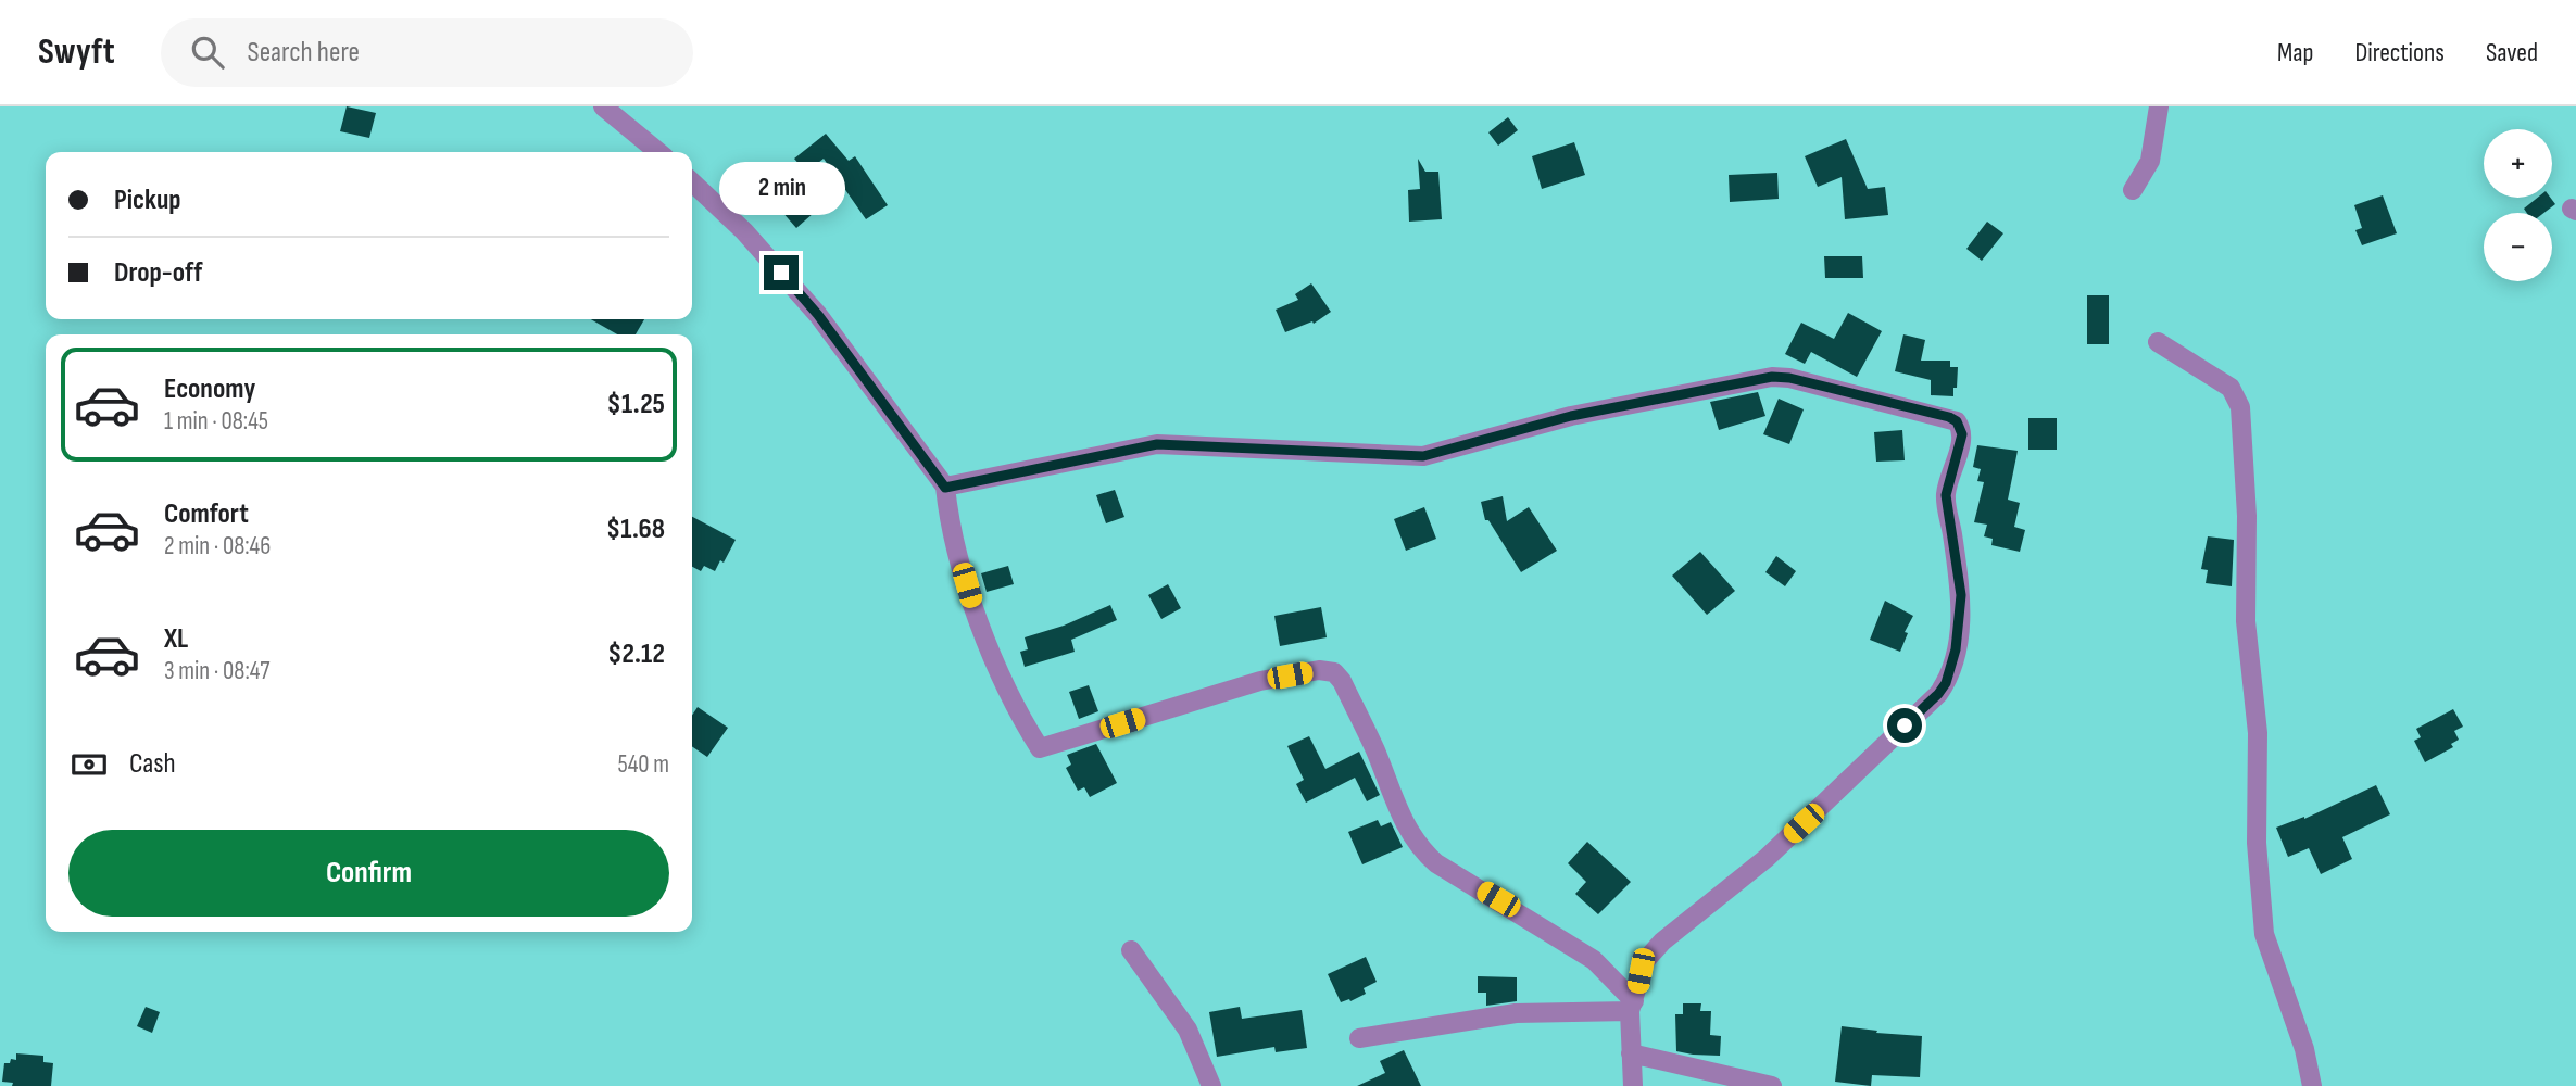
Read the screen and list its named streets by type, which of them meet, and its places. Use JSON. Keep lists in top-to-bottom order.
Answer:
{
  "page": {
    "header": "Swyft",
    "search": "Search here",
    "nav": ["Map", "Directions", "Saved"],
    "map_buttons": ["+", "−"],
    "banner": ["Pickup", "Drop-off"],
    "bubble": "2 min",
    "list": [
      {
        "name": "Economy",
        "note": "1 min · 08:45",
        "value": "$1.25"
      },
      {
        "name": "Comfort",
        "note": "2 min · 08:46",
        "value": "$1.68"
      },
      {
        "name": "XL",
        "note": "3 min · 08:47",
        "value": "$2.12"
      }
    ],
    "pay": ["Cash", "540 m"],
    "buttons": "Confirm"
  }
}
